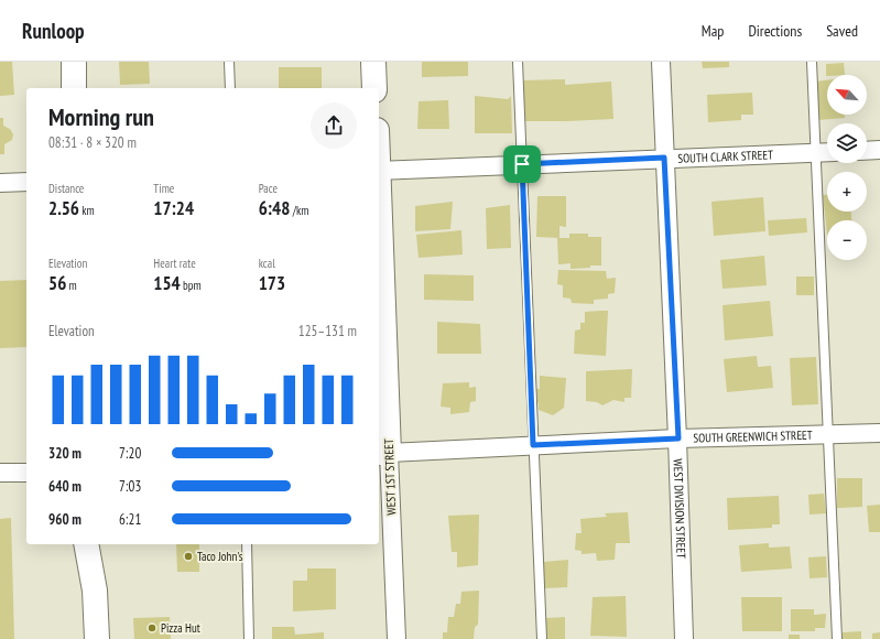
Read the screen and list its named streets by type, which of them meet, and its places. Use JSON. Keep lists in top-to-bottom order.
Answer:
{
  "streets": {
    "highway": ["WEST 1ST STREET"],
    "street": ["SOUTH CLARK STREET", "SOUTH GREENWICH STREET", "WEST DIVISION STREET"]
  },
  "crossings": [
    ["SOUTH CLARK STREET", "WEST DIVISION STREET"],
    ["SOUTH GREENWICH STREET", "WEST 1ST STREET"],
    ["SOUTH GREENWICH STREET", "WEST DIVISION STREET"]
  ],
  "places": ["Taco John's", "Pizza Hut"],
  "north": "top left",
  "page": {
    "header": "Runloop",
    "nav": ["Map", "Directions", "Saved"],
    "map_buttons": ["+", "−"],
    "heading": ["Morning run", "08:31 · 8 × 320 m"],
    "stats": [
      ["Distance", "2.56 km"],
      ["Time", "17:24"],
      ["Pace", "6:48 /km"],
      ["Elevation", "56 m"],
      ["Heart rate", "154 bpm"],
      ["kcal", "173"]
    ],
    "chart": ["Elevation", "125–131 m"],
    "list": [
      {
        "name": "320 m",
        "note": "7:20"
      },
      {
        "name": "640 m",
        "note": "7:03"
      },
      {
        "name": "960 m",
        "note": "6:21"
      }
    ]
  }
}
